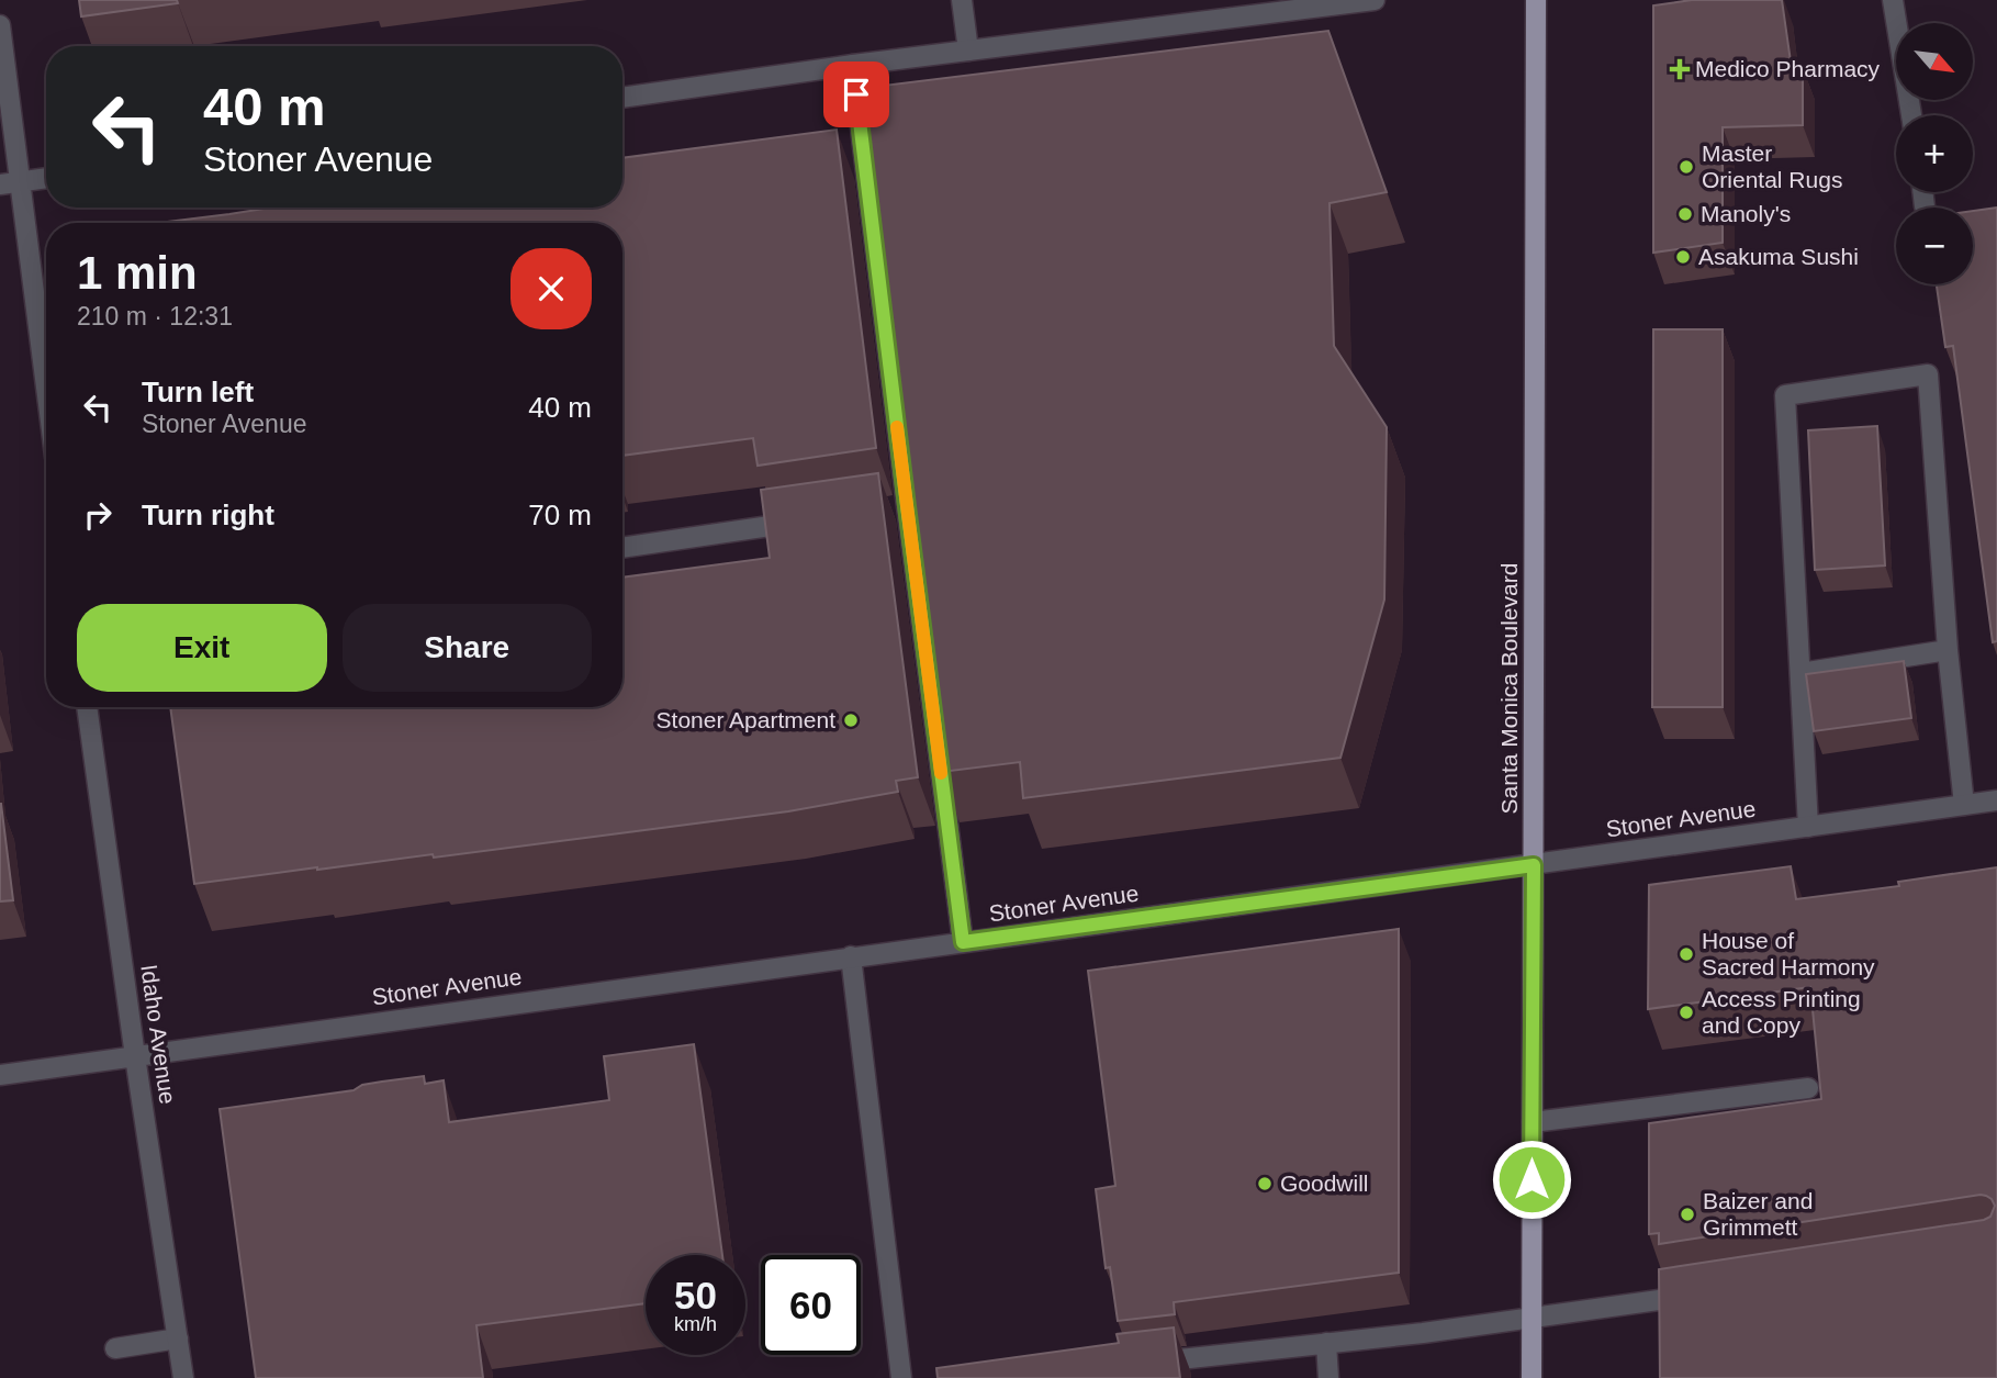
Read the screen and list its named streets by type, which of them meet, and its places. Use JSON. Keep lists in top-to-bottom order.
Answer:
{
  "streets": {
    "main road": ["Santa Monica Boulevard"],
    "street": ["Stoner Avenue", "Idaho Avenue"]
  },
  "crossings": [
    ["Santa Monica Boulevard", "Stoner Avenue"],
    ["Stoner Avenue", "Idaho Avenue"]
  ],
  "places": {
    "health": ["Medico Pharmacy"],
    "other": [
      "Master Oriental Rugs",
      "Manoly's",
      "Asakuma Sushi",
      "Stoner Apartment",
      "House of Sacred Harmony",
      "Access Printing and Copy",
      "Goodwill",
      "Baizer and Grimmett"
    ]
  },
  "north": "bottom right",
  "page": {
    "map_buttons": ["+", "−"],
    "turn": ["40 m", "Stoner Avenue"],
    "heading": ["1 min", "210 m · 12:31"],
    "list": [
      {
        "name": "Turn left",
        "note": "Stoner Avenue",
        "value": "40 m"
      },
      {
        "name": "Turn right",
        "value": "70 m"
      }
    ],
    "buttons": ["Exit", "Share"],
    "speed": "50 km/h",
    "limit": "60"
  }
}
